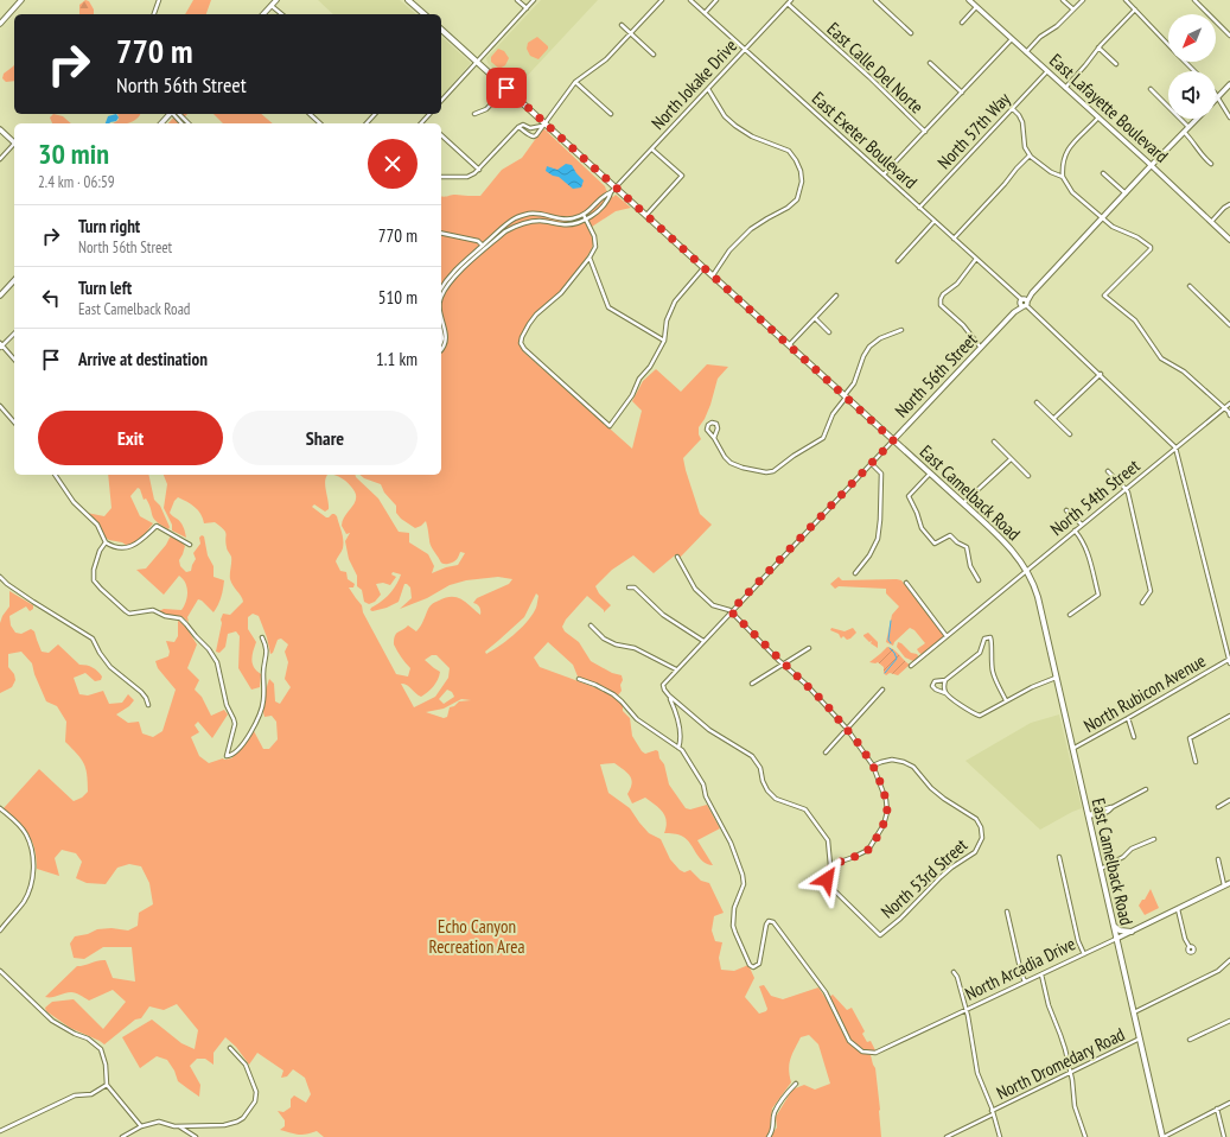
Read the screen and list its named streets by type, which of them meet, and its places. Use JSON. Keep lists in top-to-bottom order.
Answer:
{
  "streets": {
    "main road": ["East Camelback Road"],
    "street": [
      "East Calle Del Norte",
      "North Jokake Drive",
      "East Lafayette Boulevard",
      "North 57th Way",
      "East Exeter Boulevard",
      "North 56th Street",
      "North 54th Street",
      "North Rubicon Avenue",
      "North 53rd Street",
      "North Arcadia Drive",
      "North Dromedary Road"
    ]
  },
  "crossings": [
    ["East Calle Del Norte", "North Jokake Drive"],
    ["North Jokake Drive", "East Exeter Boulevard"],
    ["North Jokake Drive", "East Camelback Road"],
    ["East Lafayette Boulevard", "North 57th Way"],
    ["East Lafayette Boulevard", "North 56th Street"],
    ["North 57th Way", "East Exeter Boulevard"],
    ["East Exeter Boulevard", "North 56th Street"],
    ["East Exeter Boulevard", "North 54th Street"],
    ["North 56th Street", "East Camelback Road"],
    ["East Camelback Road", "North 54th Street"],
    ["East Camelback Road", "North Rubicon Avenue"],
    ["East Camelback Road", "North Arcadia Drive"],
    ["East Camelback Road", "North Dromedary Road"]
  ],
  "parks": ["Echo Canyon Recreation Area"],
  "north": "bottom left",
  "page": {
    "turn": ["770 m", "North 56th Street"],
    "heading": ["30 min", "2.4 km · 06:59"],
    "list": [
      {
        "name": "Turn right",
        "note": "North 56th Street",
        "value": "770 m"
      },
      {
        "name": "Turn left",
        "note": "East Camelback Road",
        "value": "510 m"
      },
      {
        "name": "Arrive at destination",
        "value": "1.1 km"
      }
    ],
    "buttons": ["Exit", "Share"]
  }
}
